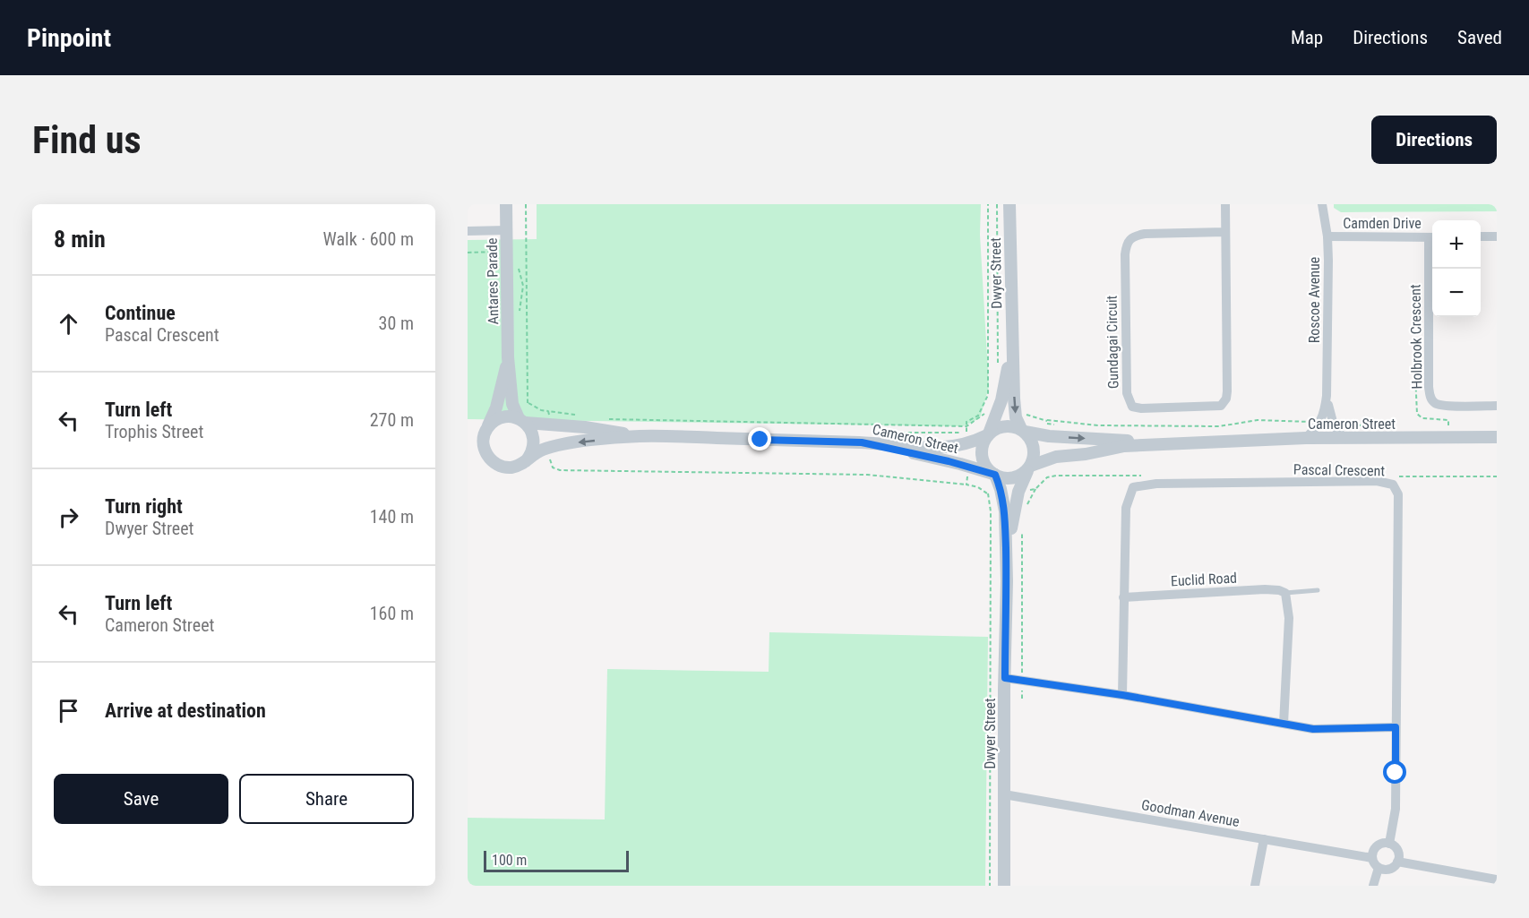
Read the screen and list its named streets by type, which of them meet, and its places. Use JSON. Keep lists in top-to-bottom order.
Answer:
{
  "streets": {
    "street": [
      "Camden Drive",
      "Dwyer Street",
      "Antares Parade",
      "Roscoe Avenue",
      "Holbrook Crescent",
      "Gundagai Circuit",
      "Cameron Street",
      "Pascal Crescent",
      "Euclid Road",
      "Goodman Avenue"
    ]
  },
  "crossings": [
    ["Camden Drive", "Roscoe Avenue"],
    ["Camden Drive", "Holbrook Crescent"],
    ["Dwyer Street", "Cameron Street"],
    ["Dwyer Street", "Goodman Avenue"],
    ["Antares Parade", "Cameron Street"],
    ["Pascal Crescent", "Euclid Road"],
    ["Pascal Crescent", "Goodman Avenue"]
  ],
  "scale_bar": "100 m",
  "page": {
    "header": "Pinpoint",
    "nav": ["Map", "Directions", "Saved"],
    "buttons": [
      "Directions",
      ["Save", "Share"]
    ],
    "title": "Find us",
    "heading": ["8 min", "Walk · 600 m"],
    "map_buttons": ["+", "−"],
    "list": [
      ["Continue", "Pascal Crescent", "30 m"],
      ["Turn left", "Trophis Street", "270 m"],
      ["Turn right", "Dwyer Street", "140 m"],
      ["Turn left", "Cameron Street", "160 m"],
      "Arrive at destination"
    ],
    "scale": "100 m"
  }
}
